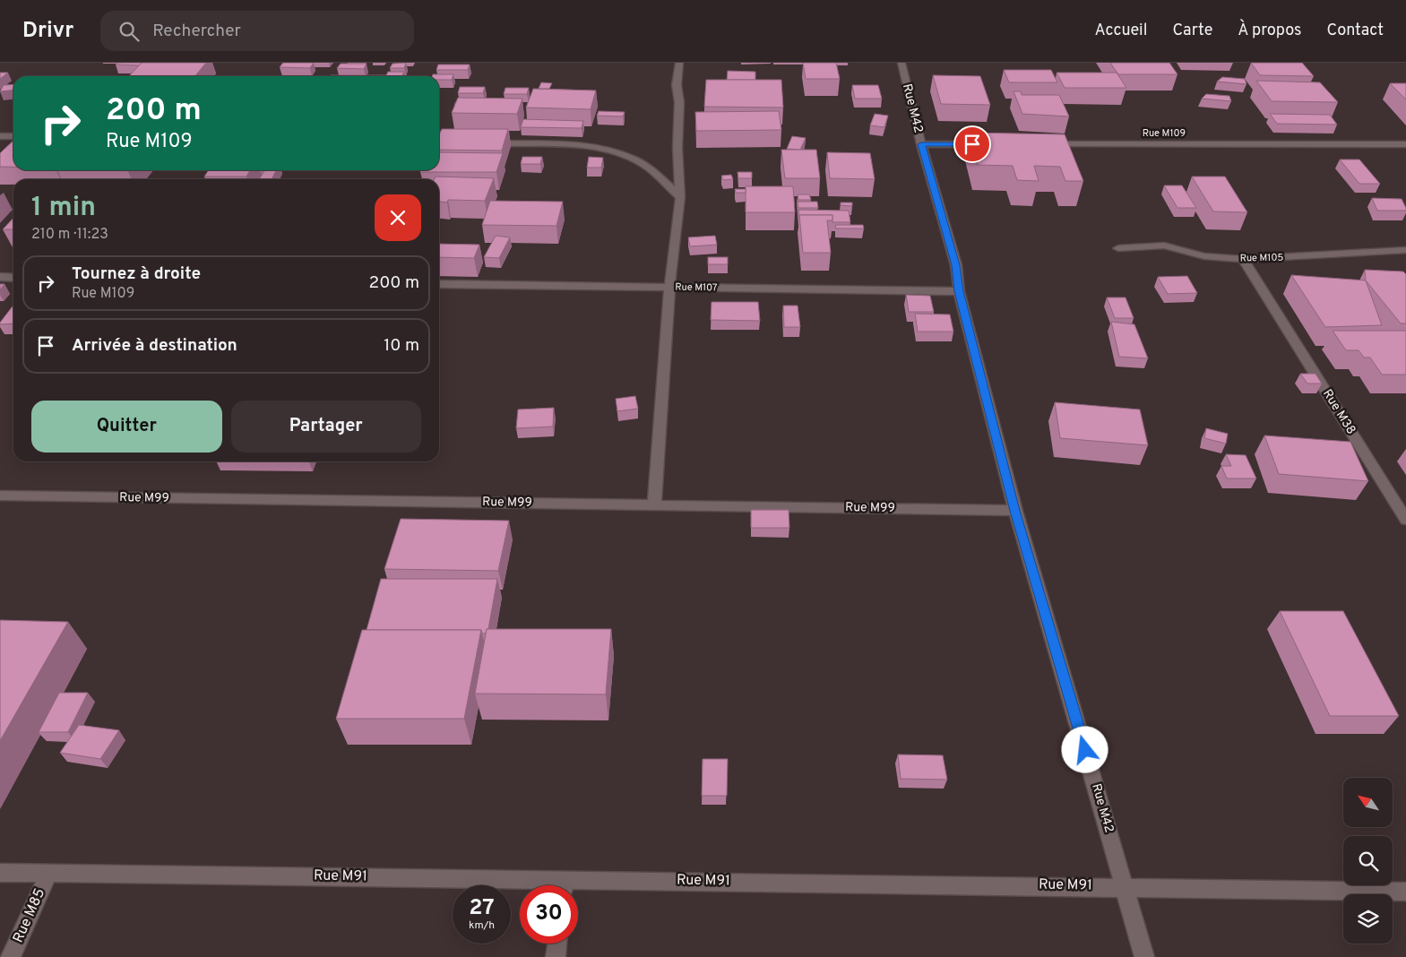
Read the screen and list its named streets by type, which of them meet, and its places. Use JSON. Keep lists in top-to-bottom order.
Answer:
{
  "streets": {
    "street": [
      "Rue M42",
      "Rue M109",
      "Rue M105",
      "Rue M107",
      "Rue M38",
      "Rue M99",
      "Rue M91",
      "Rue M85"
    ]
  },
  "crossings": [
    ["Rue M42", "Rue M107"],
    ["Rue M42", "Rue M99"],
    ["Rue M42", "Rue M91"],
    ["Rue M105", "Rue M38"],
    ["Rue M91", "Rue M85"]
  ],
  "north": "top left",
  "page": {
    "header": "Drivr",
    "search": "Rechercher",
    "nav": [
      "Accueil",
      "Carte",
      "À propos",
      "Contact"
    ],
    "turn": ["200 m", "Rue M109"],
    "heading": ["1 min", "210 m · 11:23"],
    "list": [
      {
        "name": "Tournez à droite",
        "note": "Rue M109",
        "value": "200 m"
      },
      {
        "name": "Arrivée à destination",
        "value": "10 m"
      }
    ],
    "buttons": ["Quitter", "Partager"],
    "speed": "27 km/h",
    "limit": "30"
  }
}
